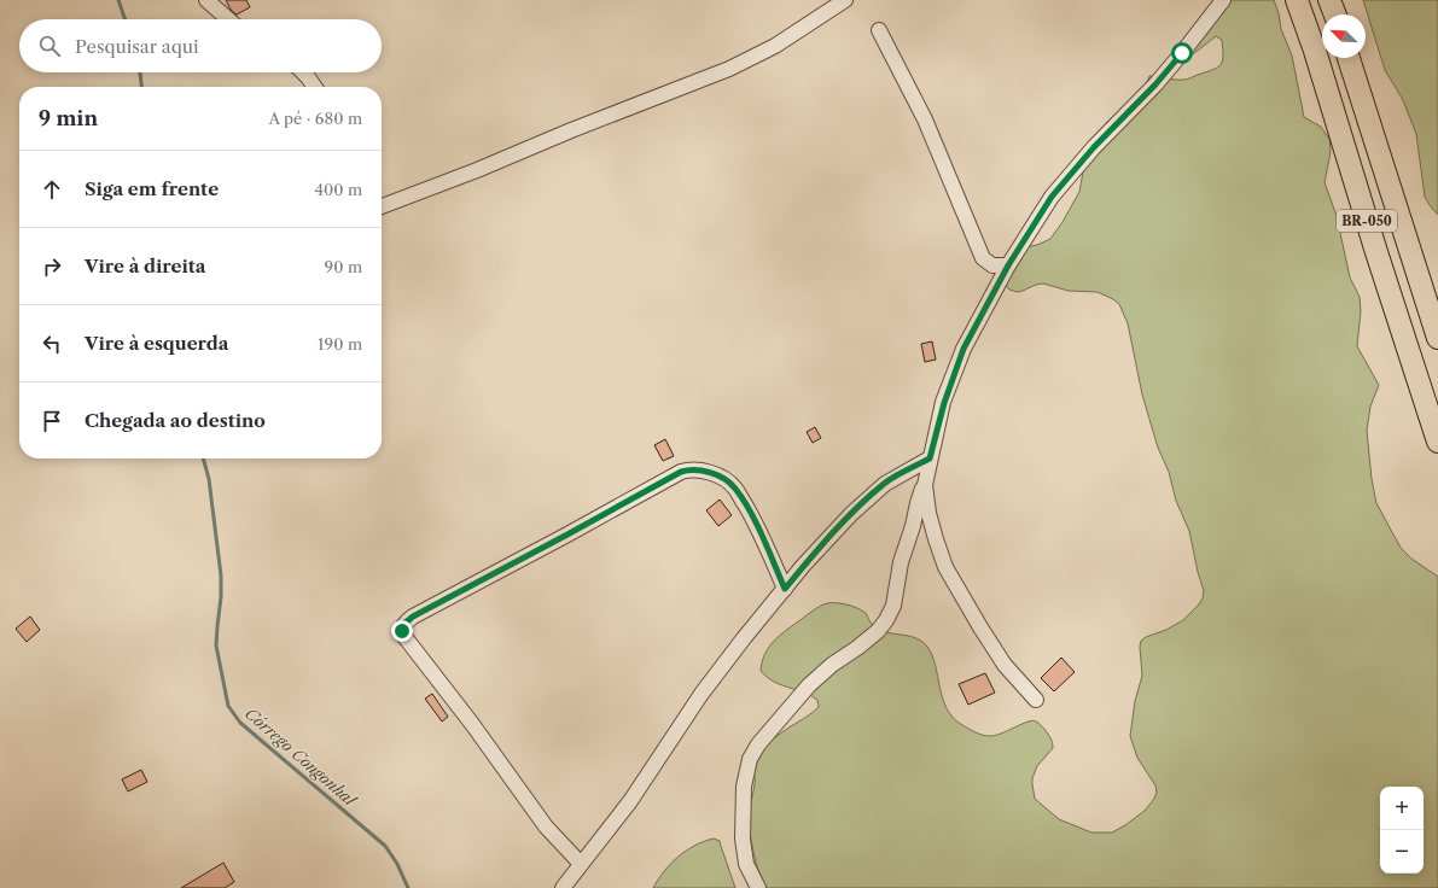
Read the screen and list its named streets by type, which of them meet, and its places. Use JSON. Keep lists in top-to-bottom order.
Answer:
{
  "streets": {
    "highway": ["BR-050"]
  },
  "water": ["Córrego Congonhal"],
  "north": "top left",
  "page": {
    "search": "Pesquisar aqui",
    "heading": ["9 min", "A pé · 680 m"],
    "list": [
      ["Siga em frente", "400 m"],
      ["Vire à direita", "90 m"],
      ["Vire à esquerda", "190 m"],
      "Chegada ao destino"
    ],
    "map_buttons": ["+", "−"]
  }
}
